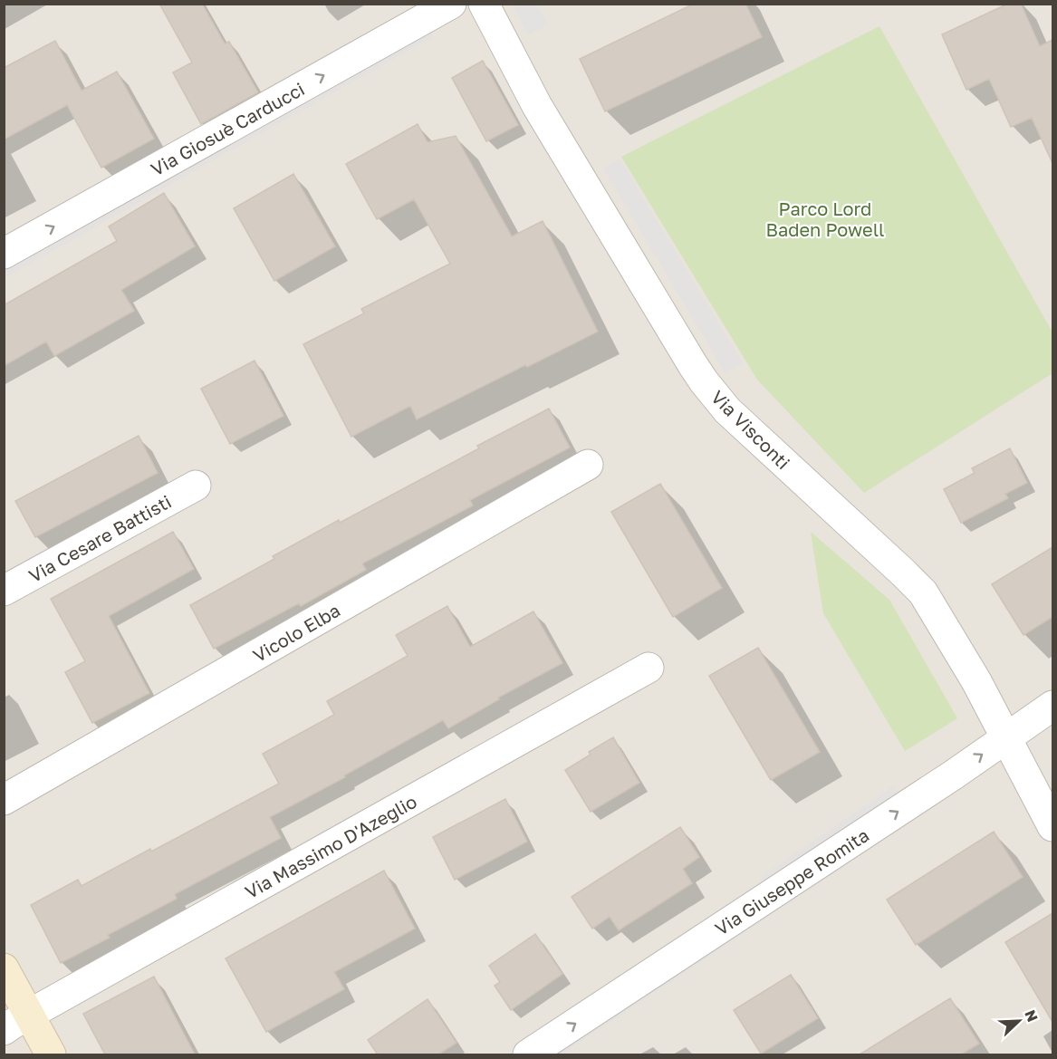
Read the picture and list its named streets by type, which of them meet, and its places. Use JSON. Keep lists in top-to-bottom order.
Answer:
{
  "streets": {
    "street": [
      "Via Giosuè Carducci",
      "Via Visconti",
      "Via Cesare Battisti",
      "Vicolo Elba",
      "Via Massimo D'Azeglio",
      "Via Giuseppe Romita"
    ]
  },
  "crossings": [
    ["Via Visconti", "Via Giuseppe Romita"]
  ],
  "one_way": ["Via Giosuè Carducci", "Via Giuseppe Romita"],
  "parks": ["Parco Lord Baden Powell"],
  "north": "top right"
}
